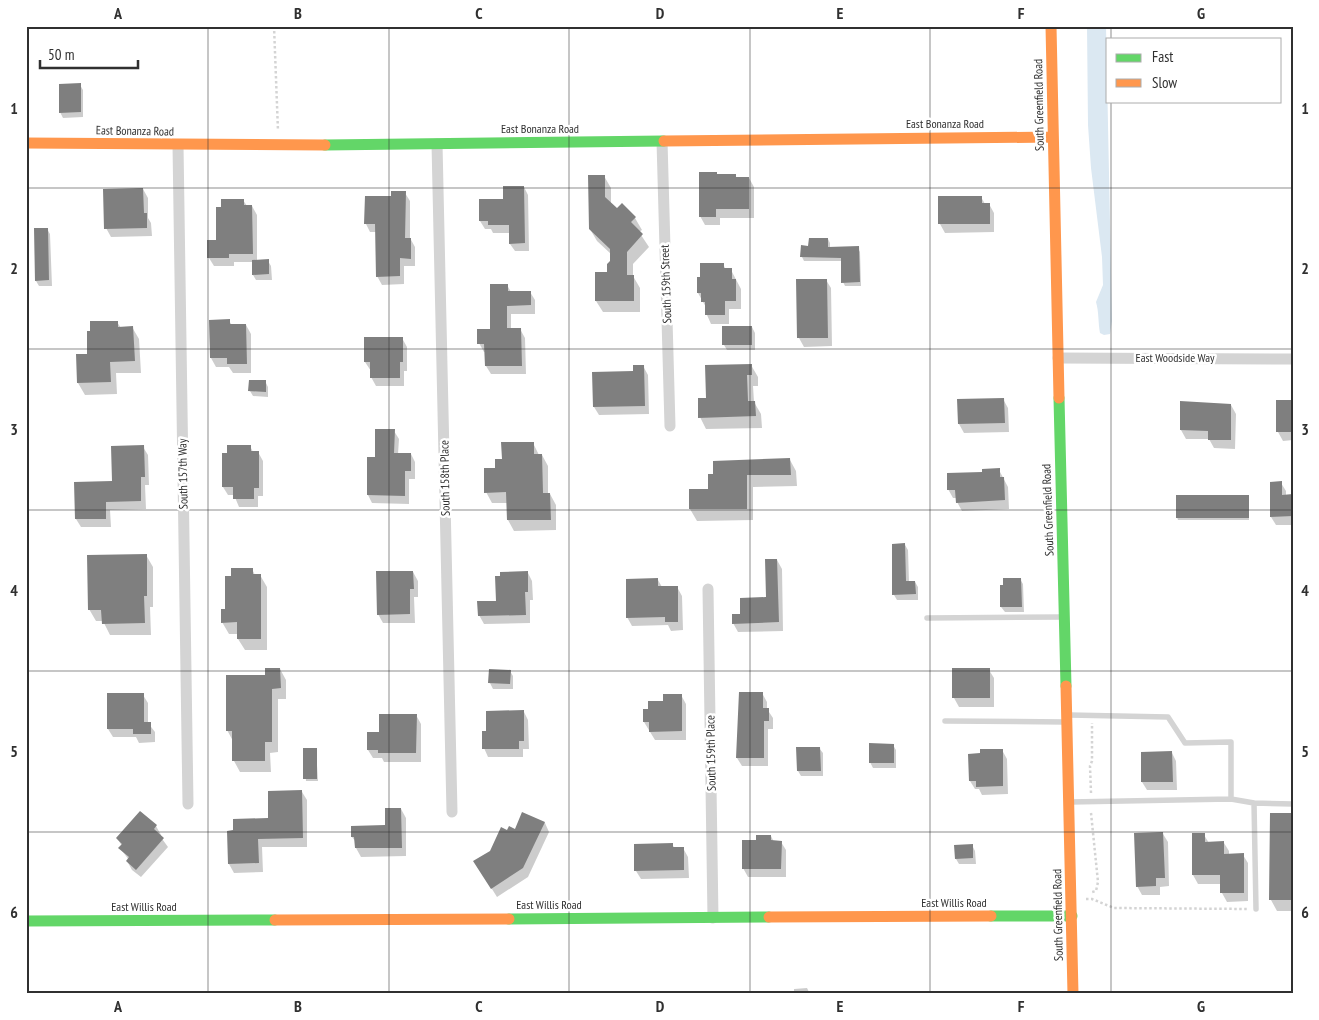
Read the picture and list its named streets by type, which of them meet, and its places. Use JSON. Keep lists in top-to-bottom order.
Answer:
{
  "streets": {
    "street": [
      "South Greenfield Road",
      "East Bonanza Road",
      "South 159th Street",
      "East Woodside Way",
      "South 157th Way",
      "South 158th Place",
      "South 159th Place",
      "East Willis Road"
    ]
  },
  "crossings": [
    ["South Greenfield Road", "East Bonanza Road"],
    ["South Greenfield Road", "East Woodside Way"],
    ["South Greenfield Road", "East Willis Road"],
    ["East Bonanza Road", "South 159th Street"],
    ["East Bonanza Road", "South 157th Way"],
    ["East Bonanza Road", "South 158th Place"],
    ["South 159th Place", "East Willis Road"]
  ],
  "legend": ["Fast", "Slow"],
  "scale_bar": "50 m",
  "grid": {
    "columns": [
      "A",
      "B",
      "C",
      "D",
      "E",
      "F",
      "G"
    ],
    "rows": [
      "1",
      "2",
      "3",
      "4",
      "5",
      "6"
    ]
  }
}
